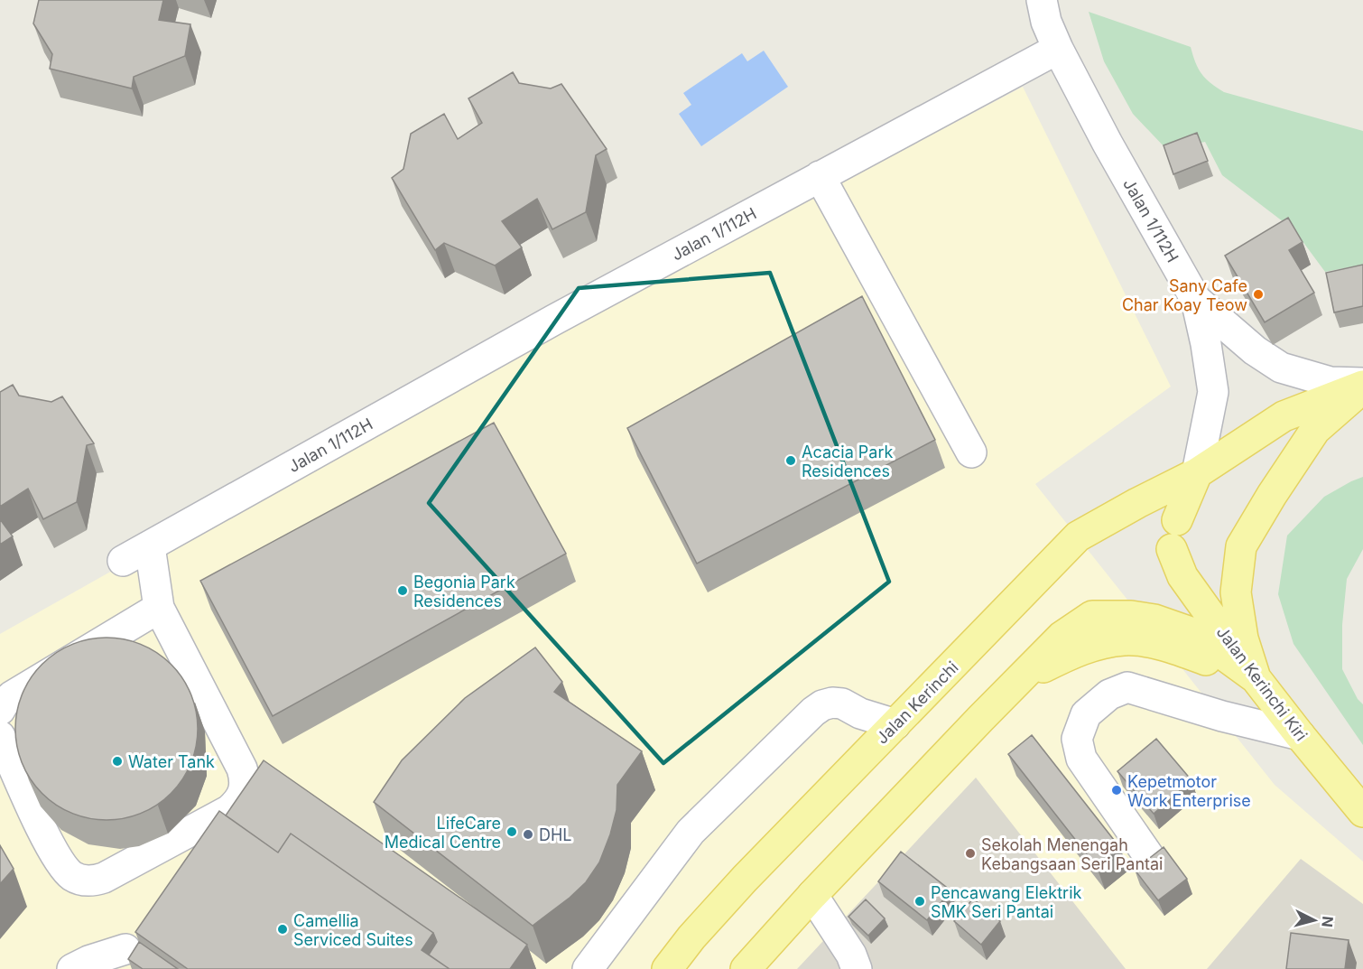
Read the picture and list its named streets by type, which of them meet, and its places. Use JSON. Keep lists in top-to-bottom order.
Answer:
{
  "streets": {
    "main road": ["Jalan Kerinchi Kiri", "Jalan Kerinchi"],
    "street": ["Jalan 1/112H"]
  },
  "places": [
    "Sany Cafe Char Koay Teow",
    "Acacia Park Residences",
    "Begonia Park Residences",
    "Water Tank",
    "Kepetmotor Work Enterprise",
    "LifeCare Medical Centre",
    "DHL",
    "Sekolah Menengah Kebangsaan Seri Pantai",
    "Pencawang Elektrik SMK Seri Pantai",
    "Camellia Serviced Suites"
  ],
  "north": "right"
}
